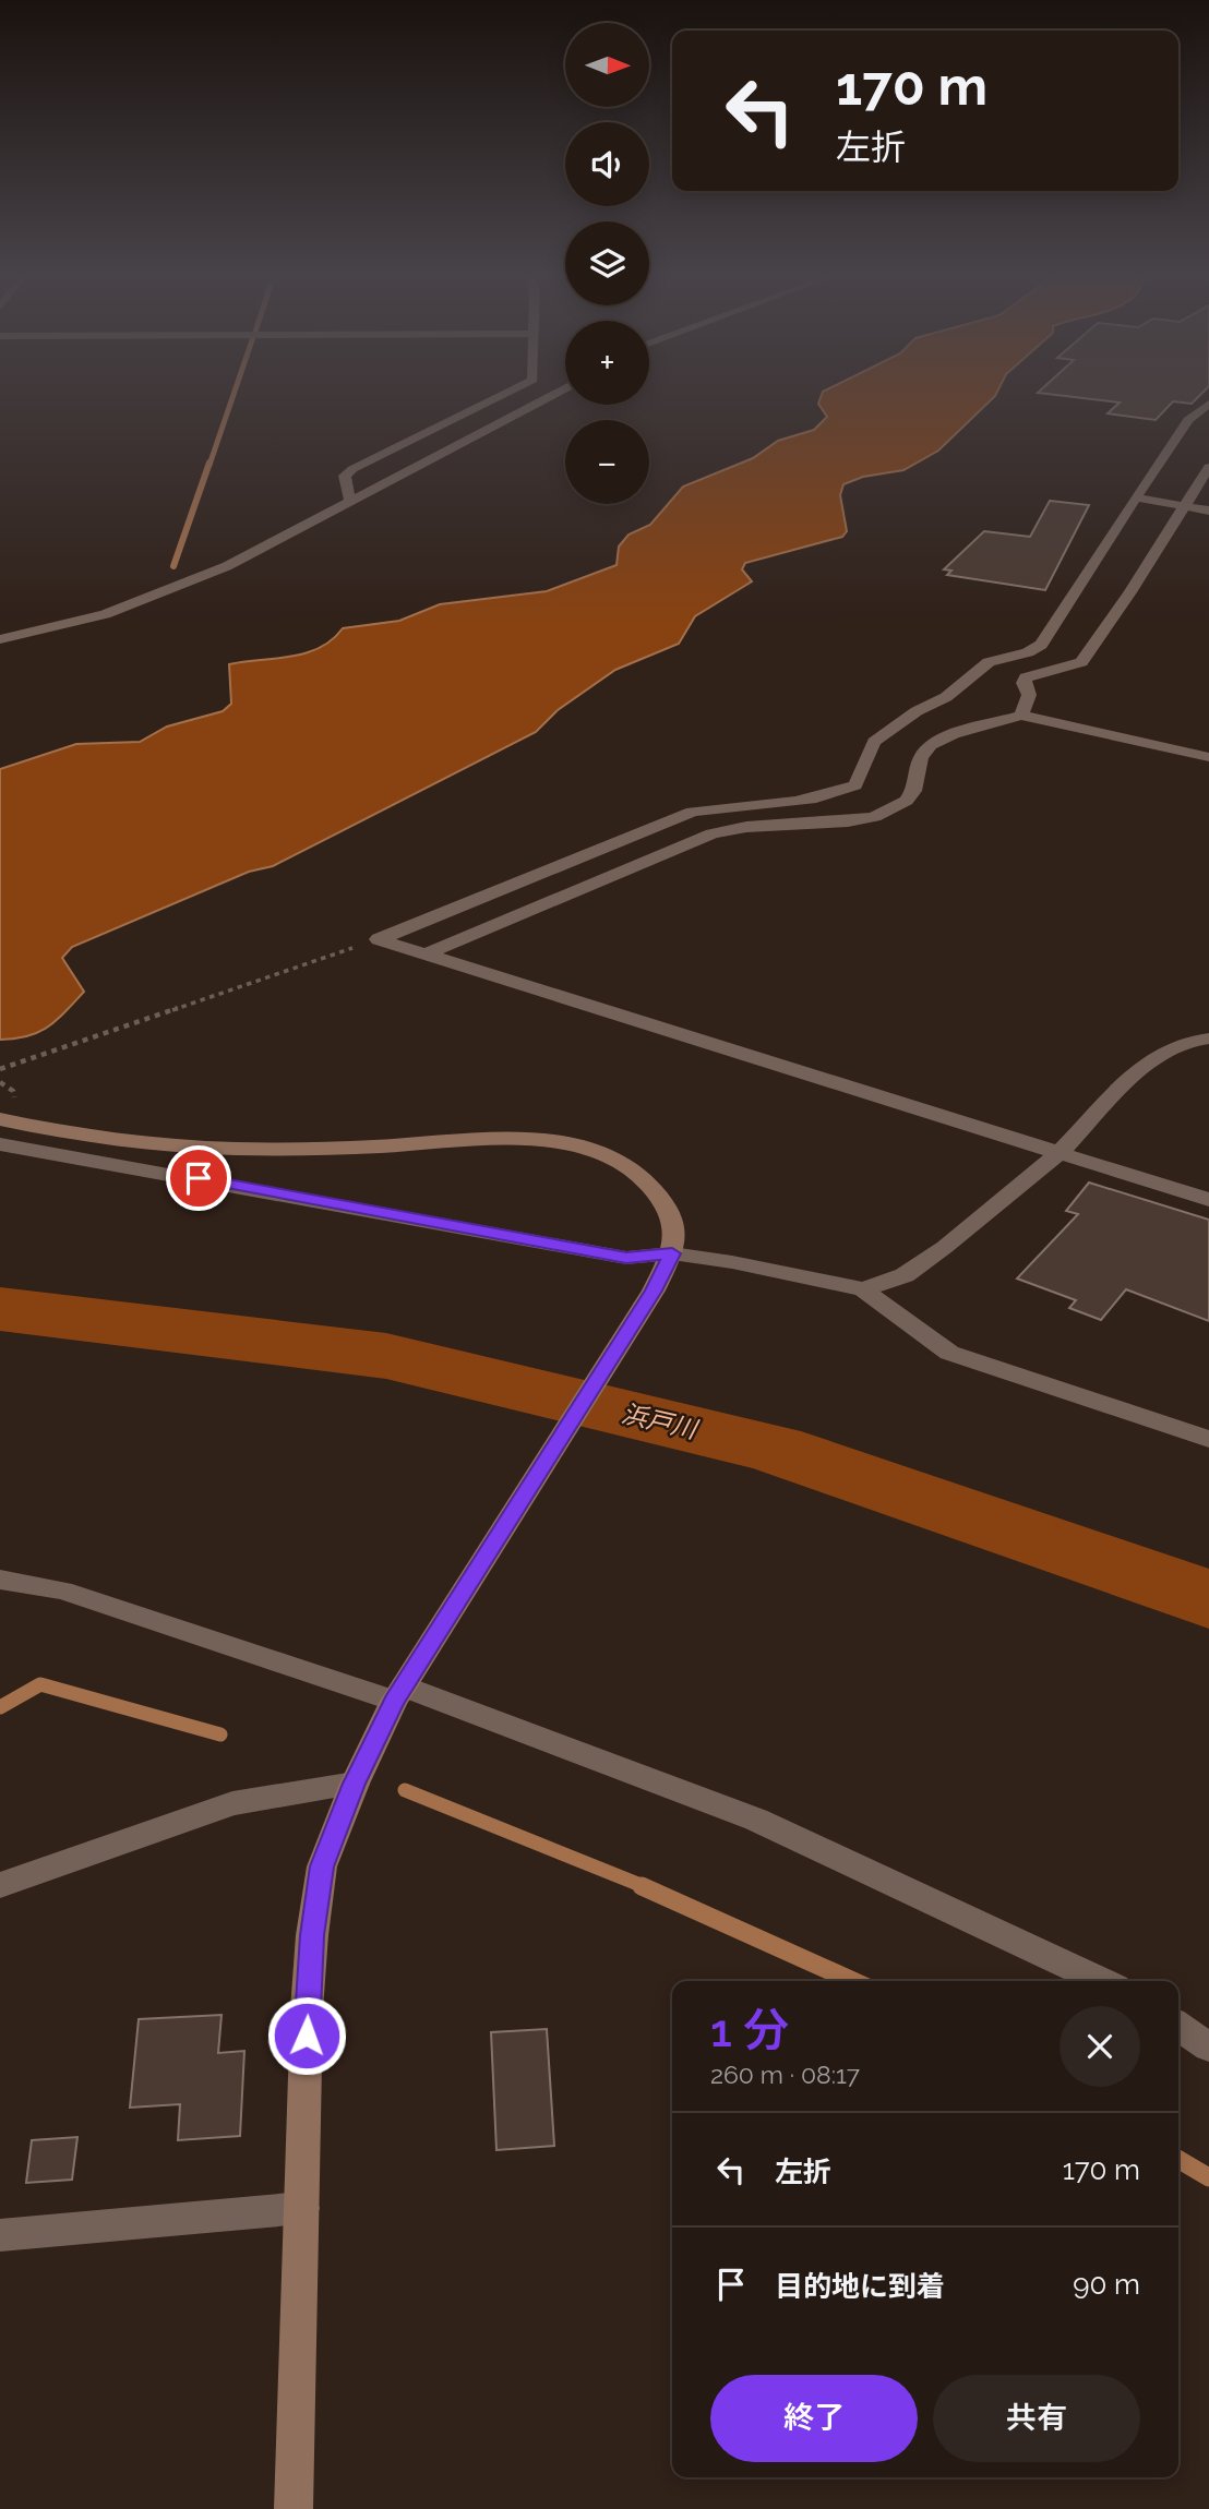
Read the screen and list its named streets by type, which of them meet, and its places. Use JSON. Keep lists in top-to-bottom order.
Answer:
{
  "water": ["浜戸川"],
  "north": "right",
  "page": {
    "map_buttons": ["+", "−"],
    "turn": ["170 m", "左折"],
    "heading": ["1 分", "260 m · 08:17"],
    "list": [
      {
        "name": "左折",
        "value": "170 m"
      },
      {
        "name": "目的地に到着",
        "value": "90 m"
      }
    ],
    "buttons": ["終了", "共有"]
  }
}
